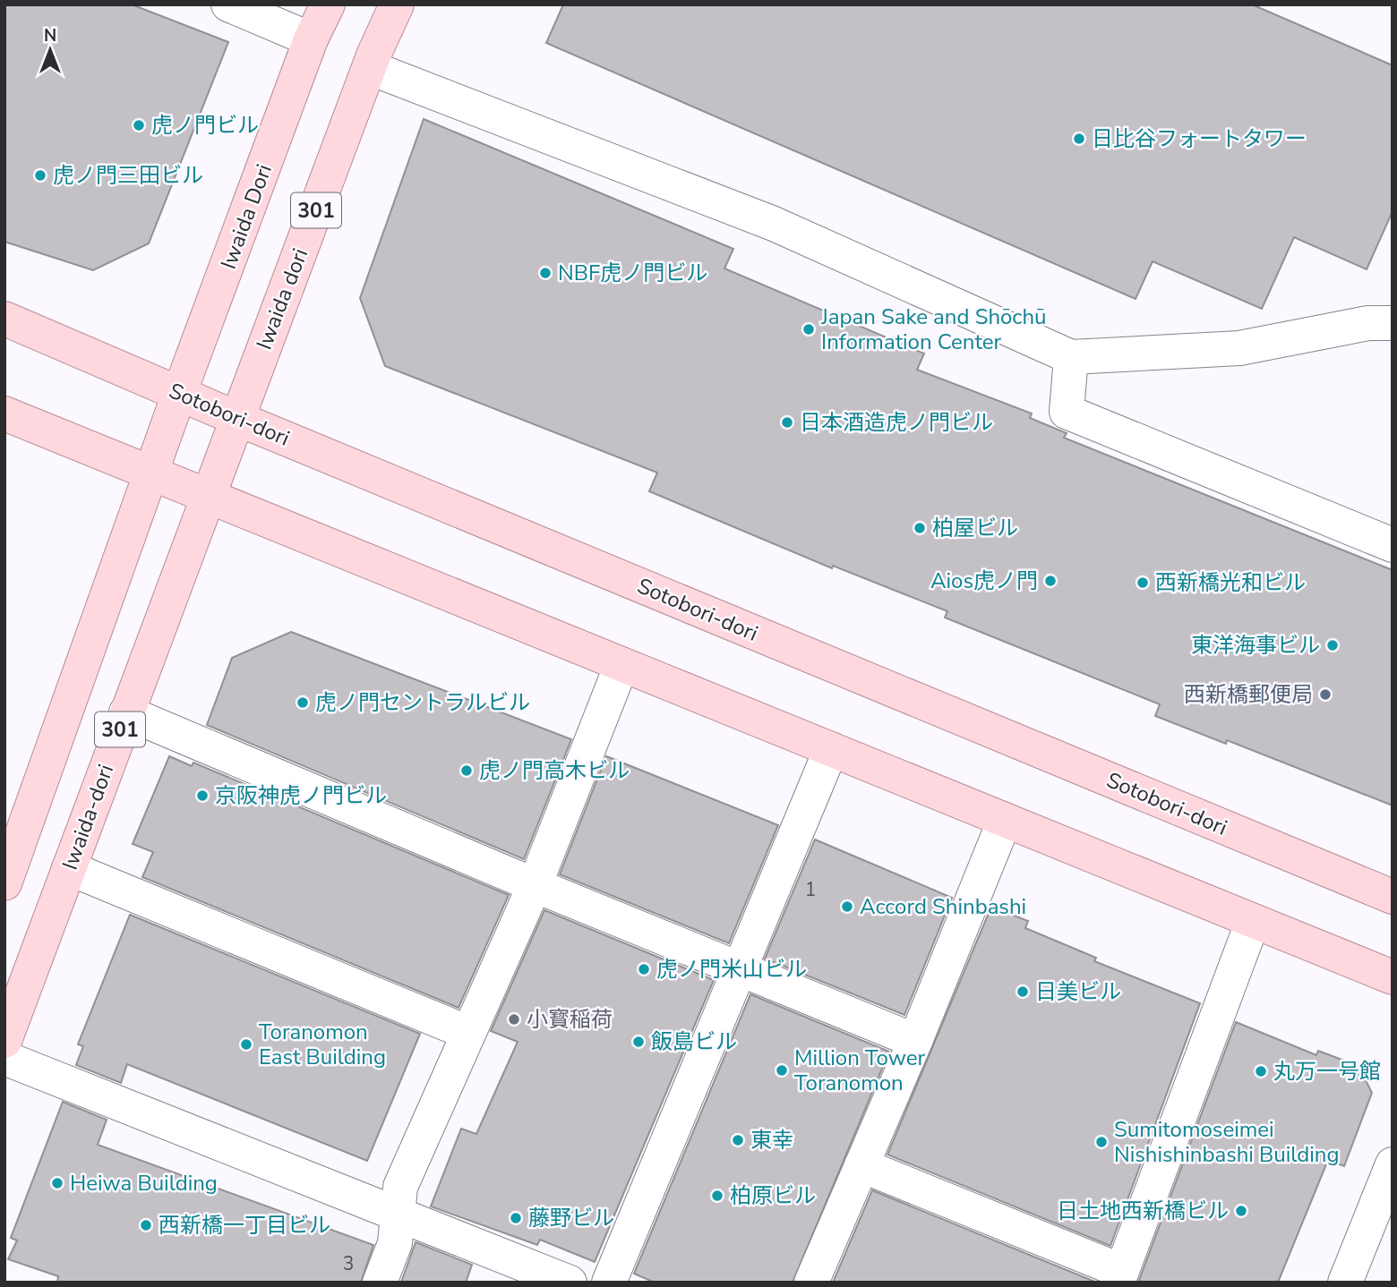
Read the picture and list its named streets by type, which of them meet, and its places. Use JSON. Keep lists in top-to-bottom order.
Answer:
{
  "streets": {
    "main road": [
      "301",
      "Iwaida Dori",
      "Iwaida dori",
      "Sotobori-dori",
      "Iwaida-dori"
    ]
  },
  "crossings": [
    ["301", "Iwaida Dori"],
    ["301", "Sotobori-dori"],
    ["Iwaida Dori", "Sotobori-dori"],
    ["Iwaida dori", "Sotobori-dori"],
    ["Iwaida dori", "Iwaida-dori"],
    ["Sotobori-dori", "Iwaida-dori"]
  ],
  "places": [
    "虎ノ門ビル",
    "日比谷フォートタワー",
    "虎ノ門三田ビル",
    "NBF虎ノ門ビル",
    "Japan Sake and Shōchū Information Center",
    "日本酒造虎ノ門ビル",
    "柏屋ビル",
    "Aios虎ノ門",
    "西新橋光和ビル",
    "東洋海事ビル",
    "西新橋郵便局",
    "虎ノ門セントラルビル",
    "虎ノ門高木ビル",
    "京阪神虎ノ門ビル",
    "Accord Shinbashi",
    "虎ノ門米山ビル",
    "日美ビル",
    "小寳稲荷",
    "飯島ビル",
    "Toranomon East Building",
    "Million Tower Toranomon",
    "丸万一号館",
    "東幸",
    "Sumitomoseimei Nishishinbashi Building",
    "Heiwa Building",
    "柏原ビル",
    "日土地西新橋ビル",
    "藤野ビル",
    "西新橋一丁目ビル"
  ],
  "house_numbers": ["1", "3"],
  "north": "top"
}
